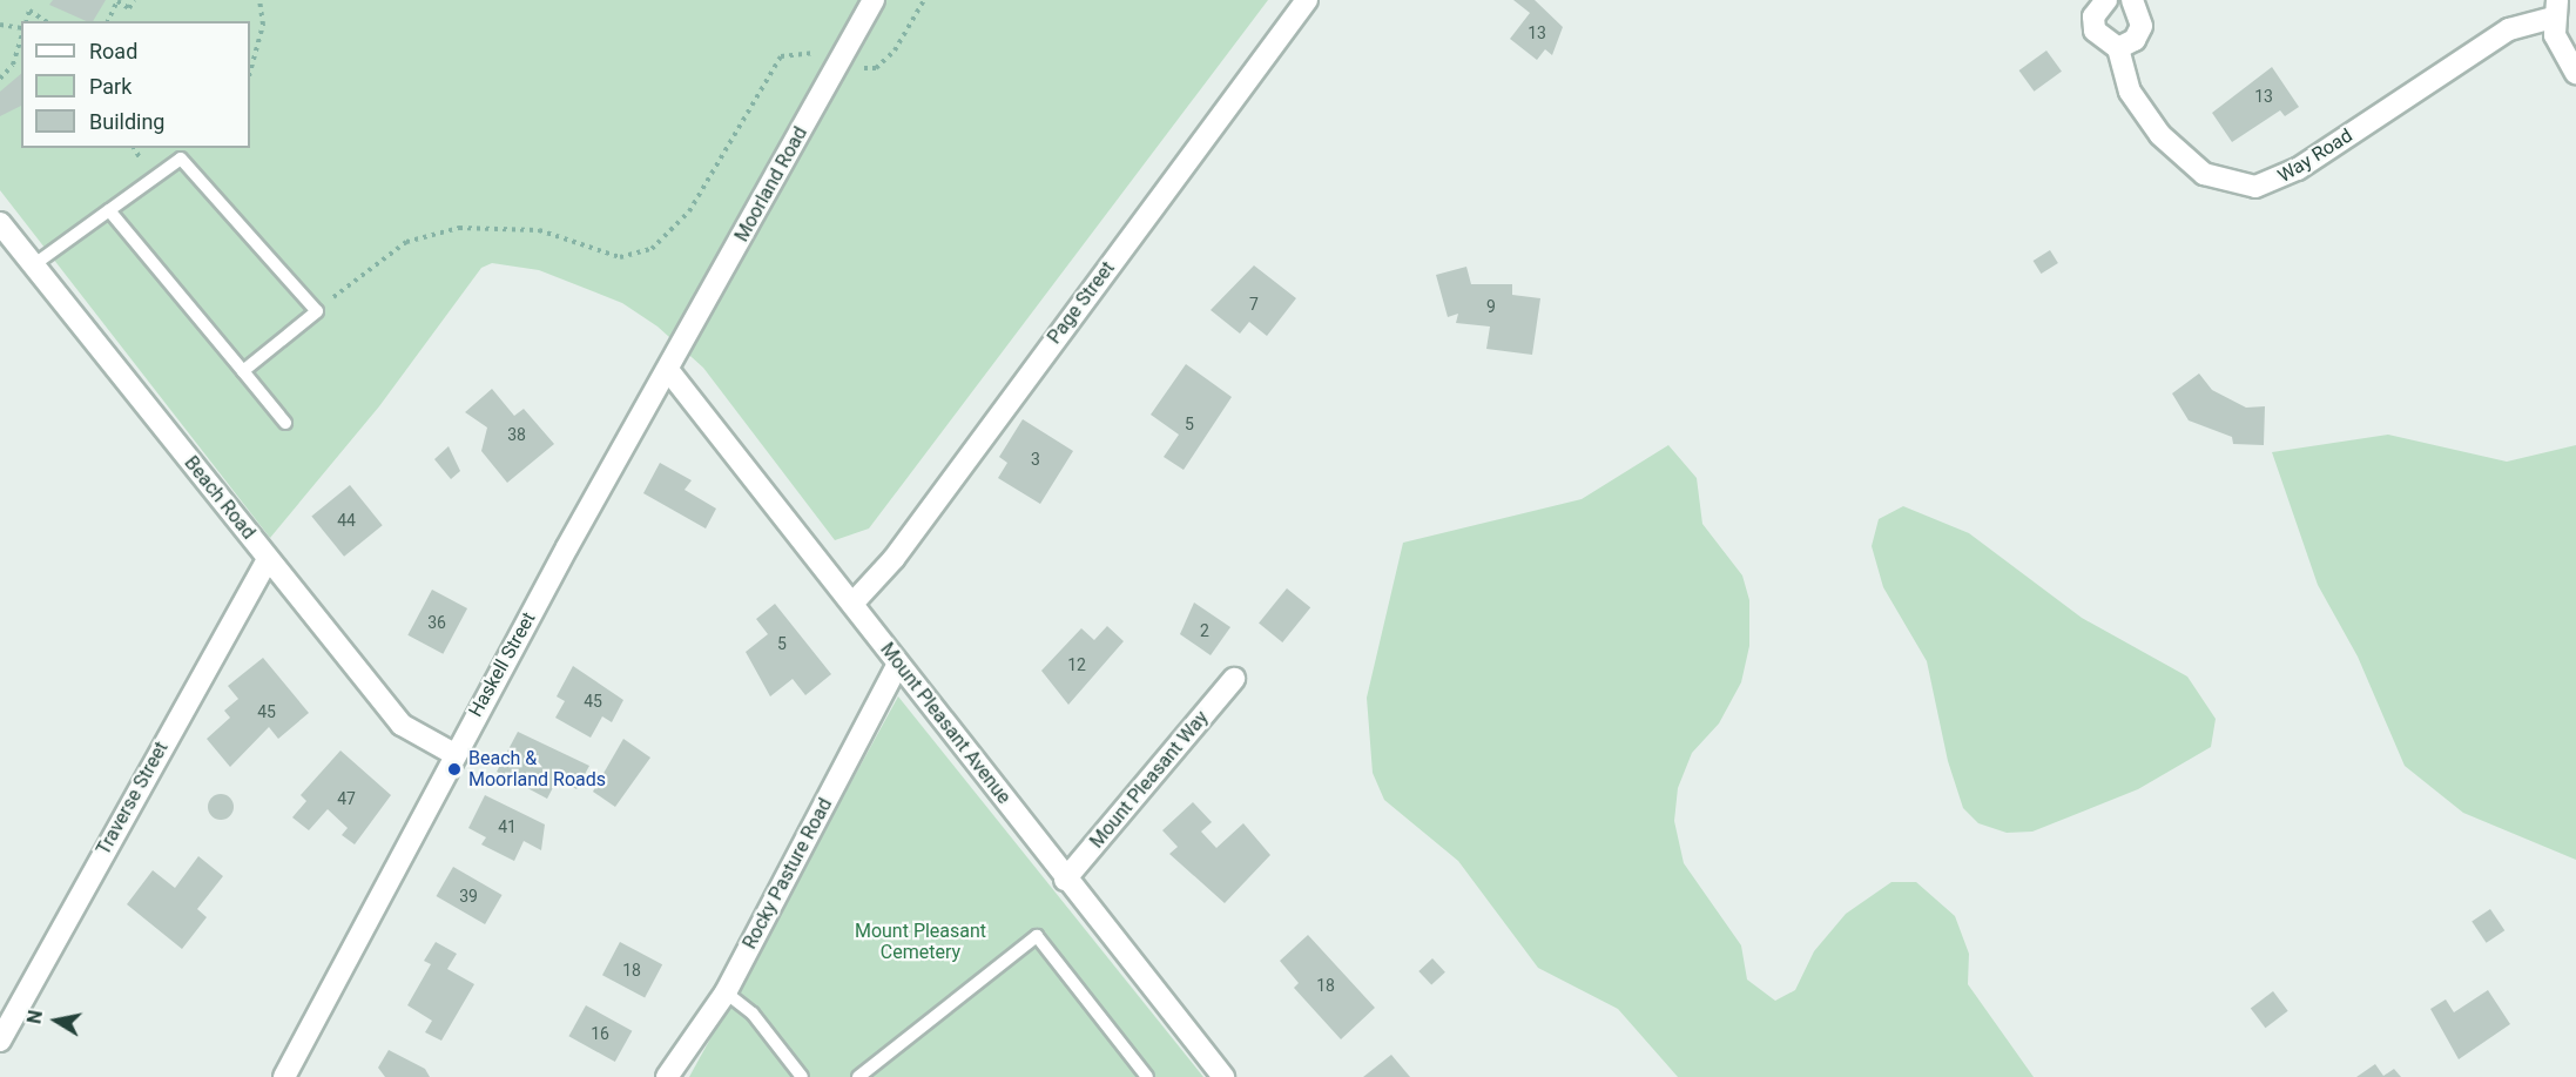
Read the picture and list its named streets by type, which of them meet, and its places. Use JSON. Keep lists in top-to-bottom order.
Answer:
{
  "streets": {
    "street": [
      "Way Road",
      "Moorland Road",
      "Page Street",
      "Beach Road",
      "Haskell Street",
      "Mount Pleasant Avenue",
      "Mount Pleasant Way",
      "Traverse Street",
      "Rocky Pasture Road"
    ]
  },
  "crossings": [
    ["Moorland Road", "Haskell Street"],
    ["Moorland Road", "Mount Pleasant Avenue"],
    ["Page Street", "Mount Pleasant Avenue"],
    ["Beach Road", "Haskell Street"],
    ["Beach Road", "Traverse Street"],
    ["Haskell Street", "Mount Pleasant Avenue"],
    ["Mount Pleasant Avenue", "Mount Pleasant Way"],
    ["Mount Pleasant Avenue", "Rocky Pasture Road"]
  ],
  "parks": ["Mount Pleasant Cemetery"],
  "places": ["Beach & Moorland Roads"],
  "house_numbers": [
    "13",
    "13",
    "7",
    "9",
    "5",
    "38",
    "3",
    "44",
    "36",
    "2",
    "5",
    "12",
    "45",
    "45",
    "47",
    "41",
    "39",
    "18",
    "18",
    "16"
  ],
  "legend": ["Road", "Park", "Building"],
  "north": "left"
}
